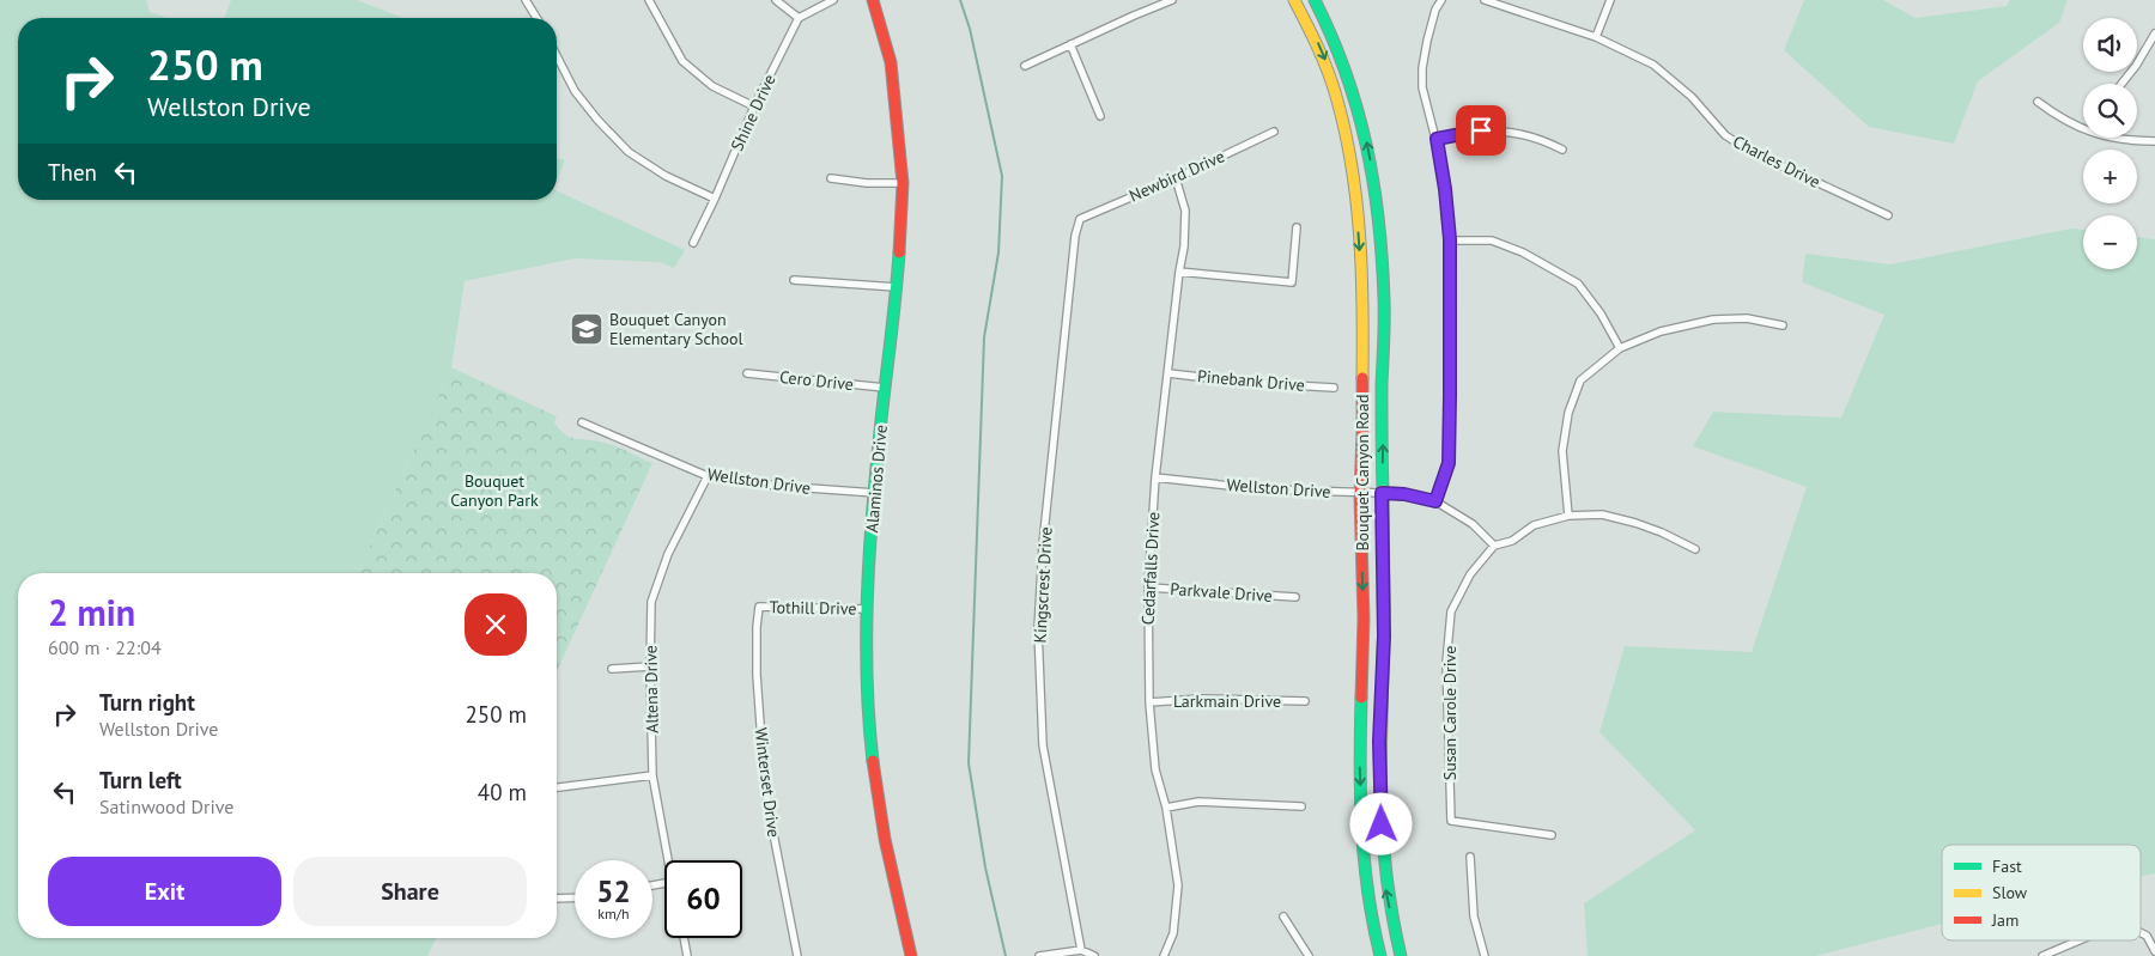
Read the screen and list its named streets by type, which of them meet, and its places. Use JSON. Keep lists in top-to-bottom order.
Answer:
{
  "streets": {
    "main road": ["Bouquet Canyon Road", "Alaminos Drive"],
    "street": [
      "Shine Drive",
      "Charles Drive",
      "Newbird Drive",
      "Cero Drive",
      "Pinebank Drive",
      "Wellston Drive",
      "Cedarfalls Drive",
      "Kingscrest Drive",
      "Parkvale Drive",
      "Tothill Drive",
      "Altena Drive",
      "Larkmain Drive",
      "Susan Carole Drive",
      "Winterset Drive"
    ]
  },
  "crossings": [
    ["Newbird Drive", "Cedarfalls Drive"],
    ["Newbird Drive", "Kingscrest Drive"],
    ["Cero Drive", "Alaminos Drive"],
    ["Pinebank Drive", "Cedarfalls Drive"],
    ["Bouquet Canyon Road", "Wellston Drive"],
    ["Alaminos Drive", "Wellston Drive"],
    ["Alaminos Drive", "Tothill Drive"],
    ["Wellston Drive", "Cedarfalls Drive"],
    ["Wellston Drive", "Altena Drive"],
    ["Wellston Drive", "Susan Carole Drive"],
    ["Cedarfalls Drive", "Parkvale Drive"],
    ["Cedarfalls Drive", "Larkmain Drive"],
    ["Tothill Drive", "Winterset Drive"]
  ],
  "parks": ["Bouquet Canyon Park"],
  "places": {
    "school or university": ["Bouquet Canyon Elementary School"]
  },
  "legend": ["Fast", "Slow", "Jam"],
  "page": {
    "map_buttons": ["+", "−"],
    "turn": ["250 m", "Wellston Drive"],
    "then": "Then",
    "heading": ["2 min", "600 m · 22:04"],
    "list": [
      {
        "name": "Turn right",
        "note": "Wellston Drive",
        "value": "250 m"
      },
      {
        "name": "Turn left",
        "note": "Satinwood Drive",
        "value": "40 m"
      }
    ],
    "buttons": ["Exit", "Share"],
    "speed": "52 km/h",
    "limit": "60"
  }
}
